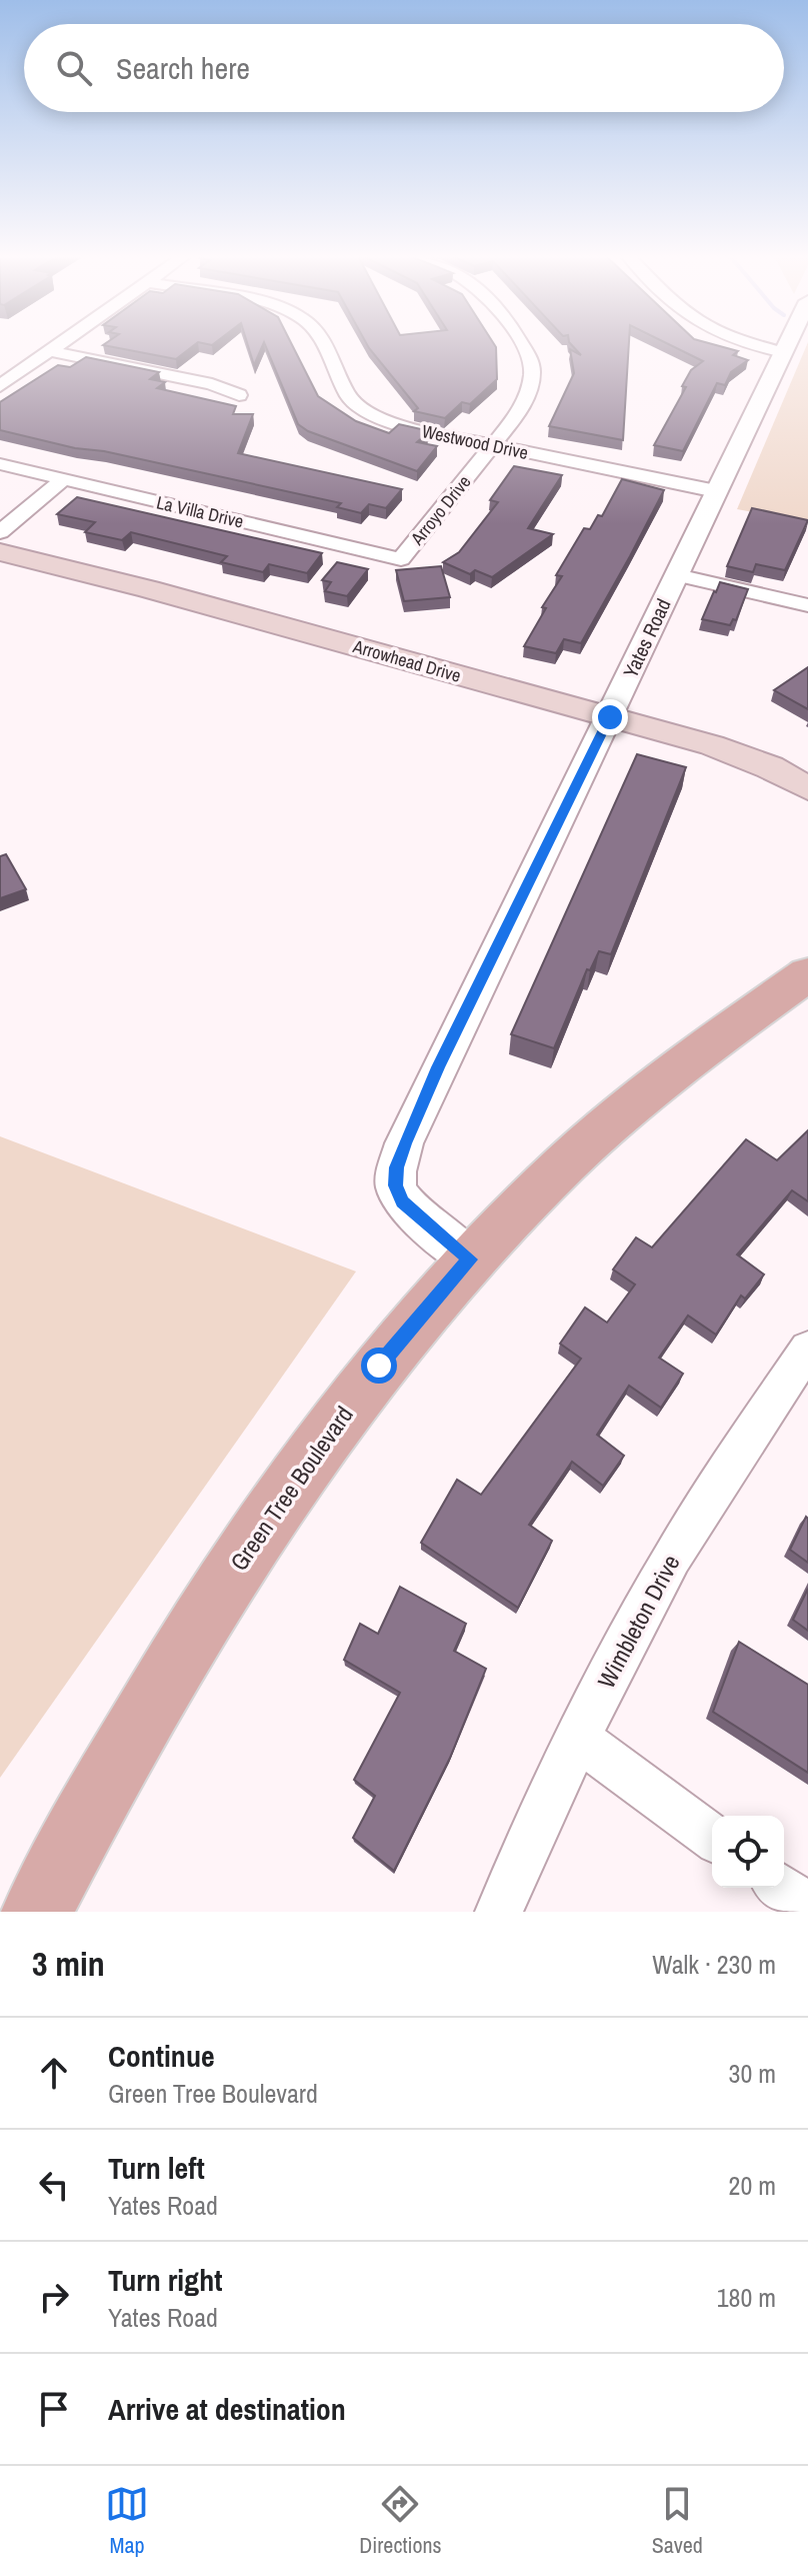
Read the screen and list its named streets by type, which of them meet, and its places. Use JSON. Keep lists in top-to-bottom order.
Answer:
{
  "streets": {
    "main road": ["Arrowhead Drive", "Green Tree Boulevard"],
    "street": [
      "Westwood Drive",
      "Arroyo Drive",
      "La Villa Drive",
      "Yates Road",
      "Wimbleton Drive"
    ]
  },
  "crossings": [
    ["Westwood Drive", "Arroyo Drive"],
    ["Westwood Drive", "Yates Road"],
    ["Arroyo Drive", "La Villa Drive"],
    ["Yates Road", "Arrowhead Drive"],
    ["Yates Road", "Green Tree Boulevard"]
  ],
  "page": {
    "search": "Search here",
    "heading": ["3 min", "Walk · 230 m"],
    "list": [
      ["Continue", "Green Tree Boulevard", "30 m"],
      ["Turn left", "Yates Road", "20 m"],
      ["Turn right", "Yates Road", "180 m"],
      "Arrive at destination"
    ],
    "nav": ["Map", "Directions", "Saved"]
  }
}
